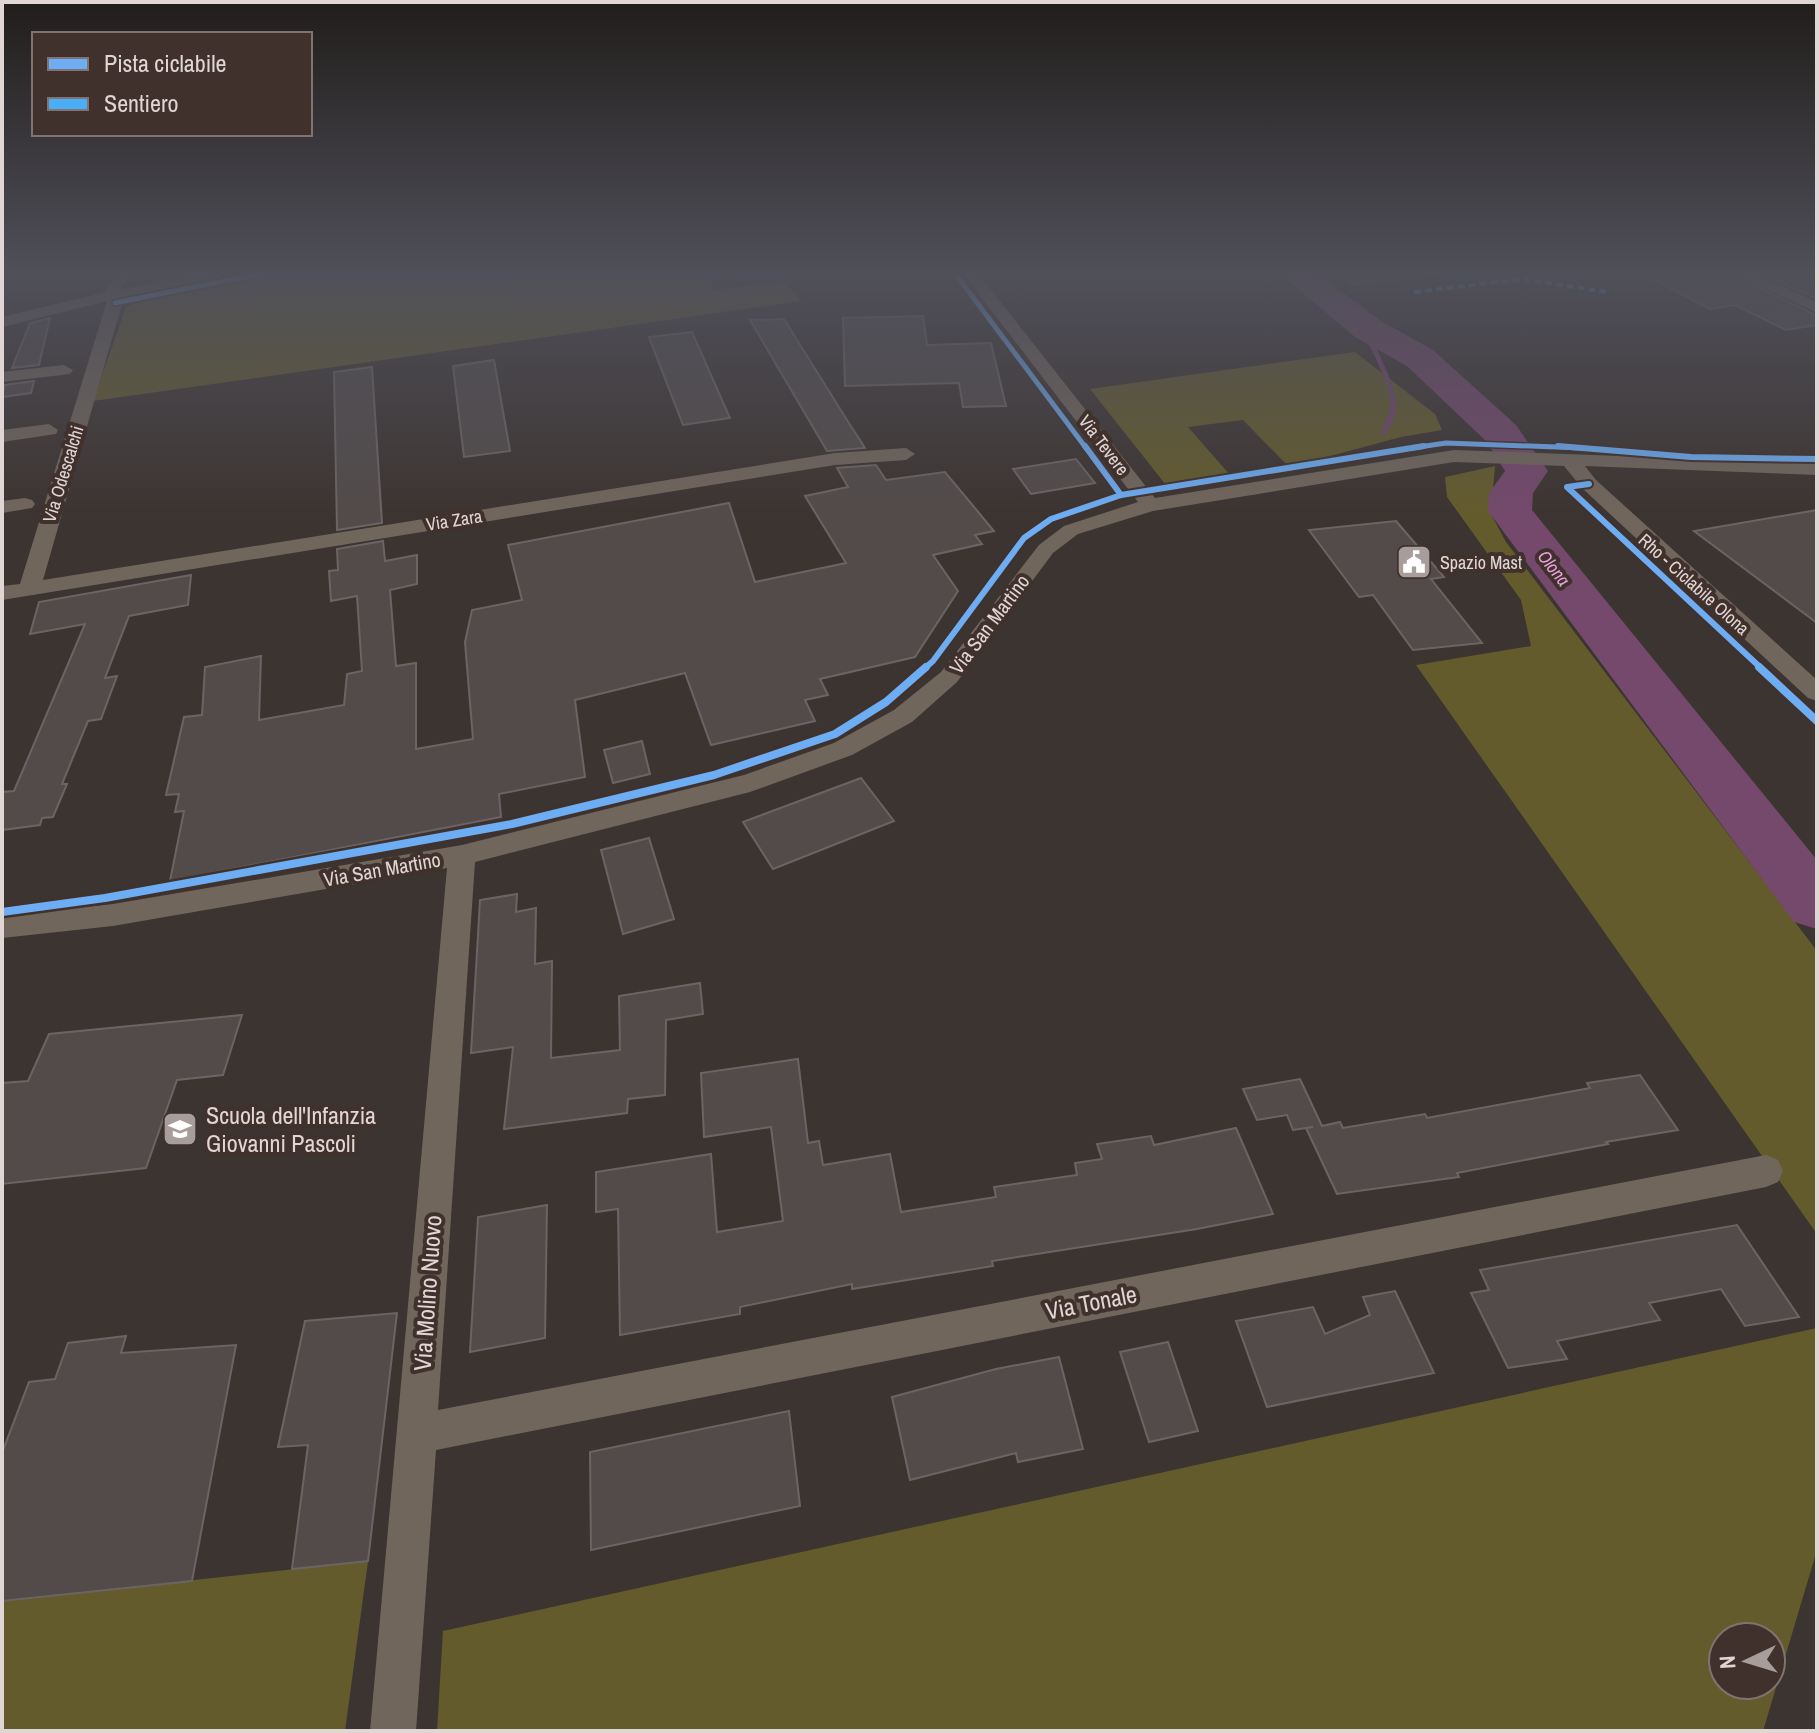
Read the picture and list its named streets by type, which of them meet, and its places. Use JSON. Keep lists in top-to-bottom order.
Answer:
{
  "streets": {
    "street": [
      "Via Tevere",
      "Via Odescalchi",
      "Via Zara",
      "Via San Martino",
      "Via Molino Nuovo",
      "Via Tonale"
    ],
    "cycle path": ["Rho - Ciclabile Olona"]
  },
  "crossings": [
    ["Via Tevere", "Via San Martino"],
    ["Via Odescalchi", "Via Zara"],
    ["Via San Martino", "Via Molino Nuovo"],
    ["Via Molino Nuovo", "Via Tonale"]
  ],
  "water": ["Olona"],
  "places": {
    "public building": ["Spazio Mast"],
    "school or university": ["Scuola dell'Infanzia Giovanni Pascoli"]
  },
  "legend": ["Pista ciclabile", "Sentiero"],
  "north": "left"
}
